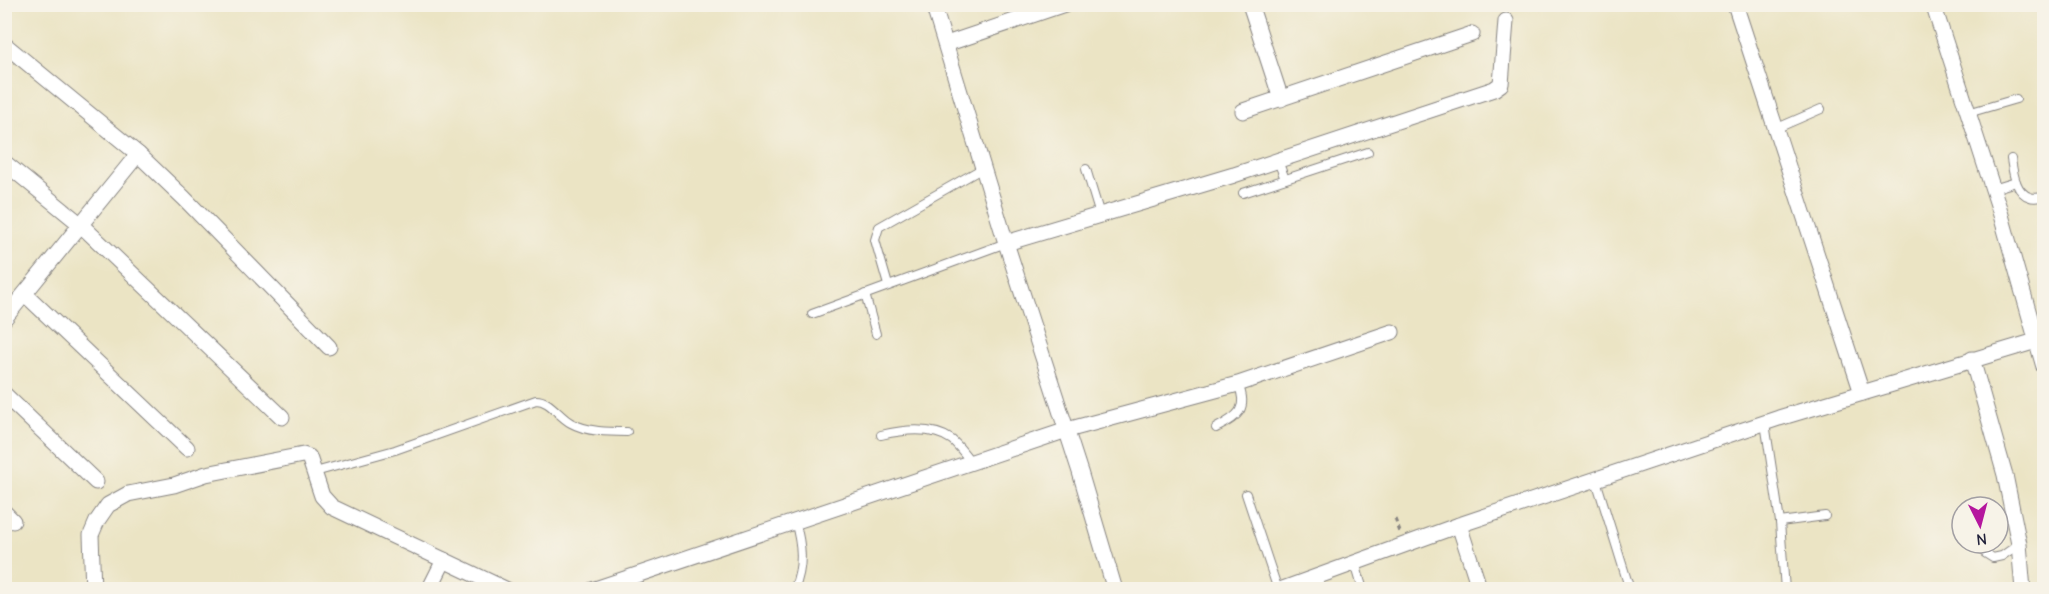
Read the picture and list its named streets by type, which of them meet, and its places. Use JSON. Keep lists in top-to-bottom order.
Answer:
{
  "north": "bottom"
}
